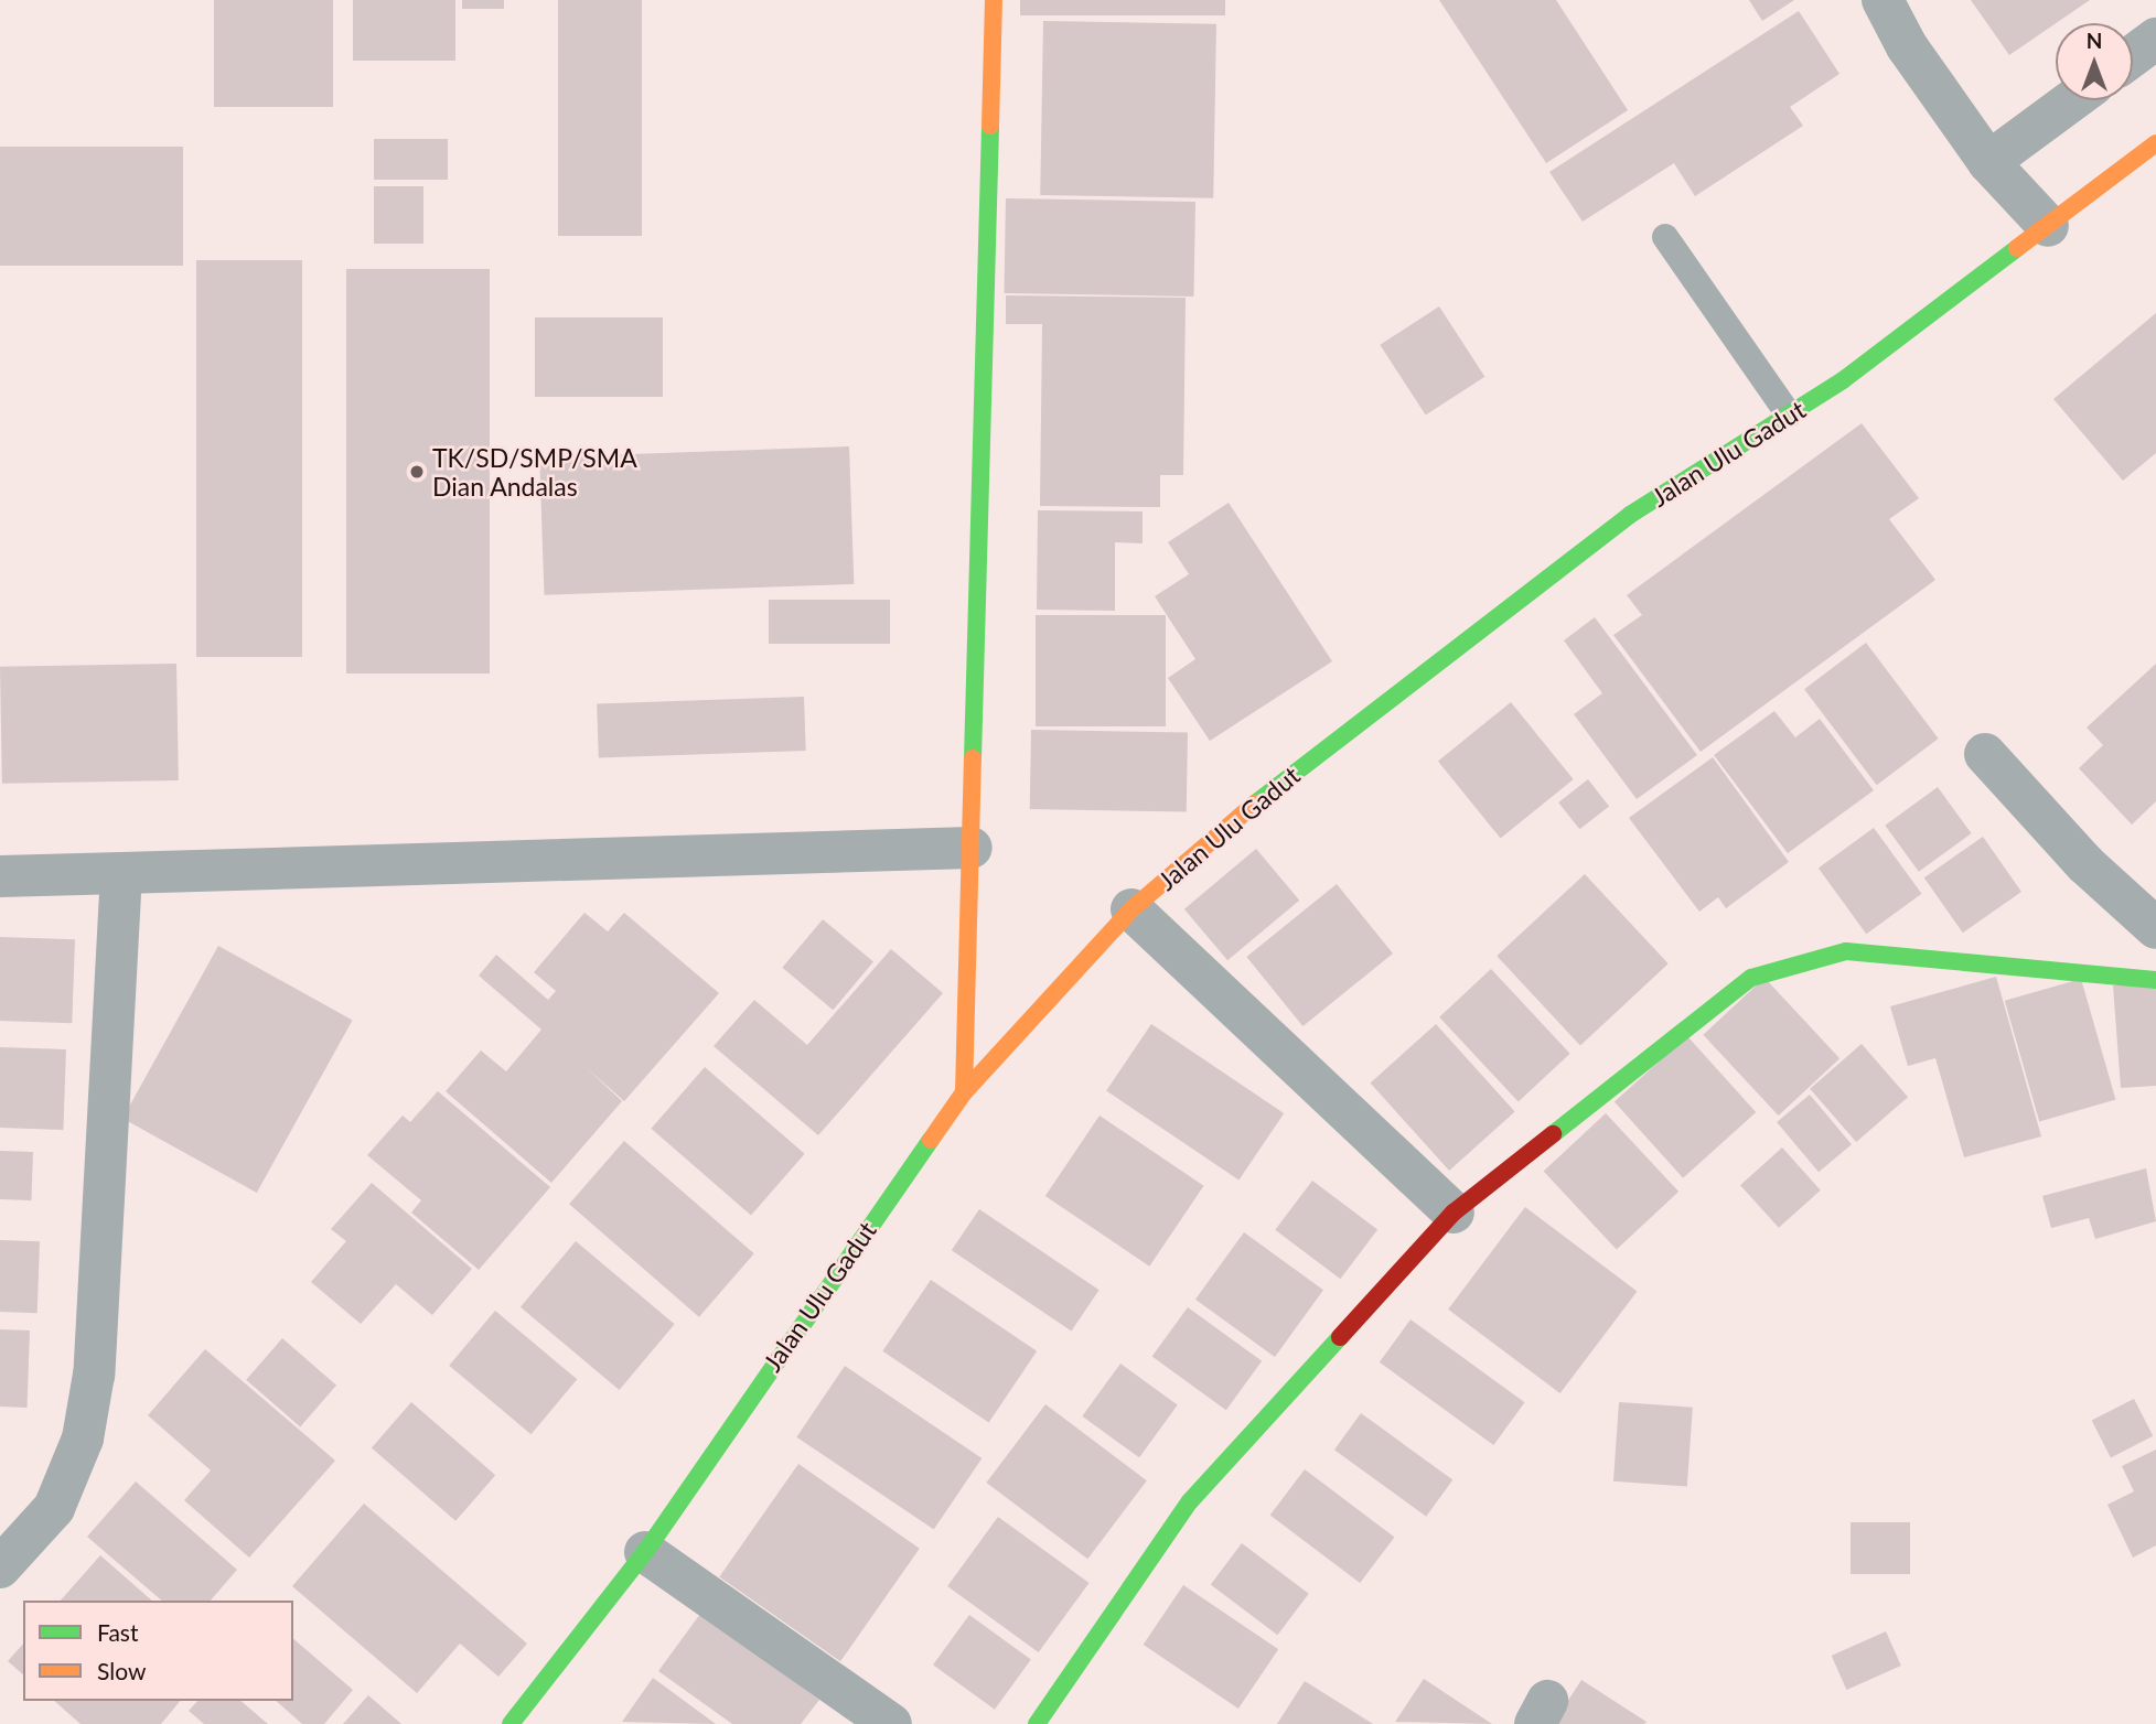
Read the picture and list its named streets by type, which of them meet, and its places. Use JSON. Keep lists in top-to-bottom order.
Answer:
{
  "streets": {
    "street": ["Jalan Ulu Gadut"]
  },
  "places": ["TK/SD/SMP/SMA Dian Andalas"],
  "legend": ["Fast", "Slow"],
  "north": "top"
}
